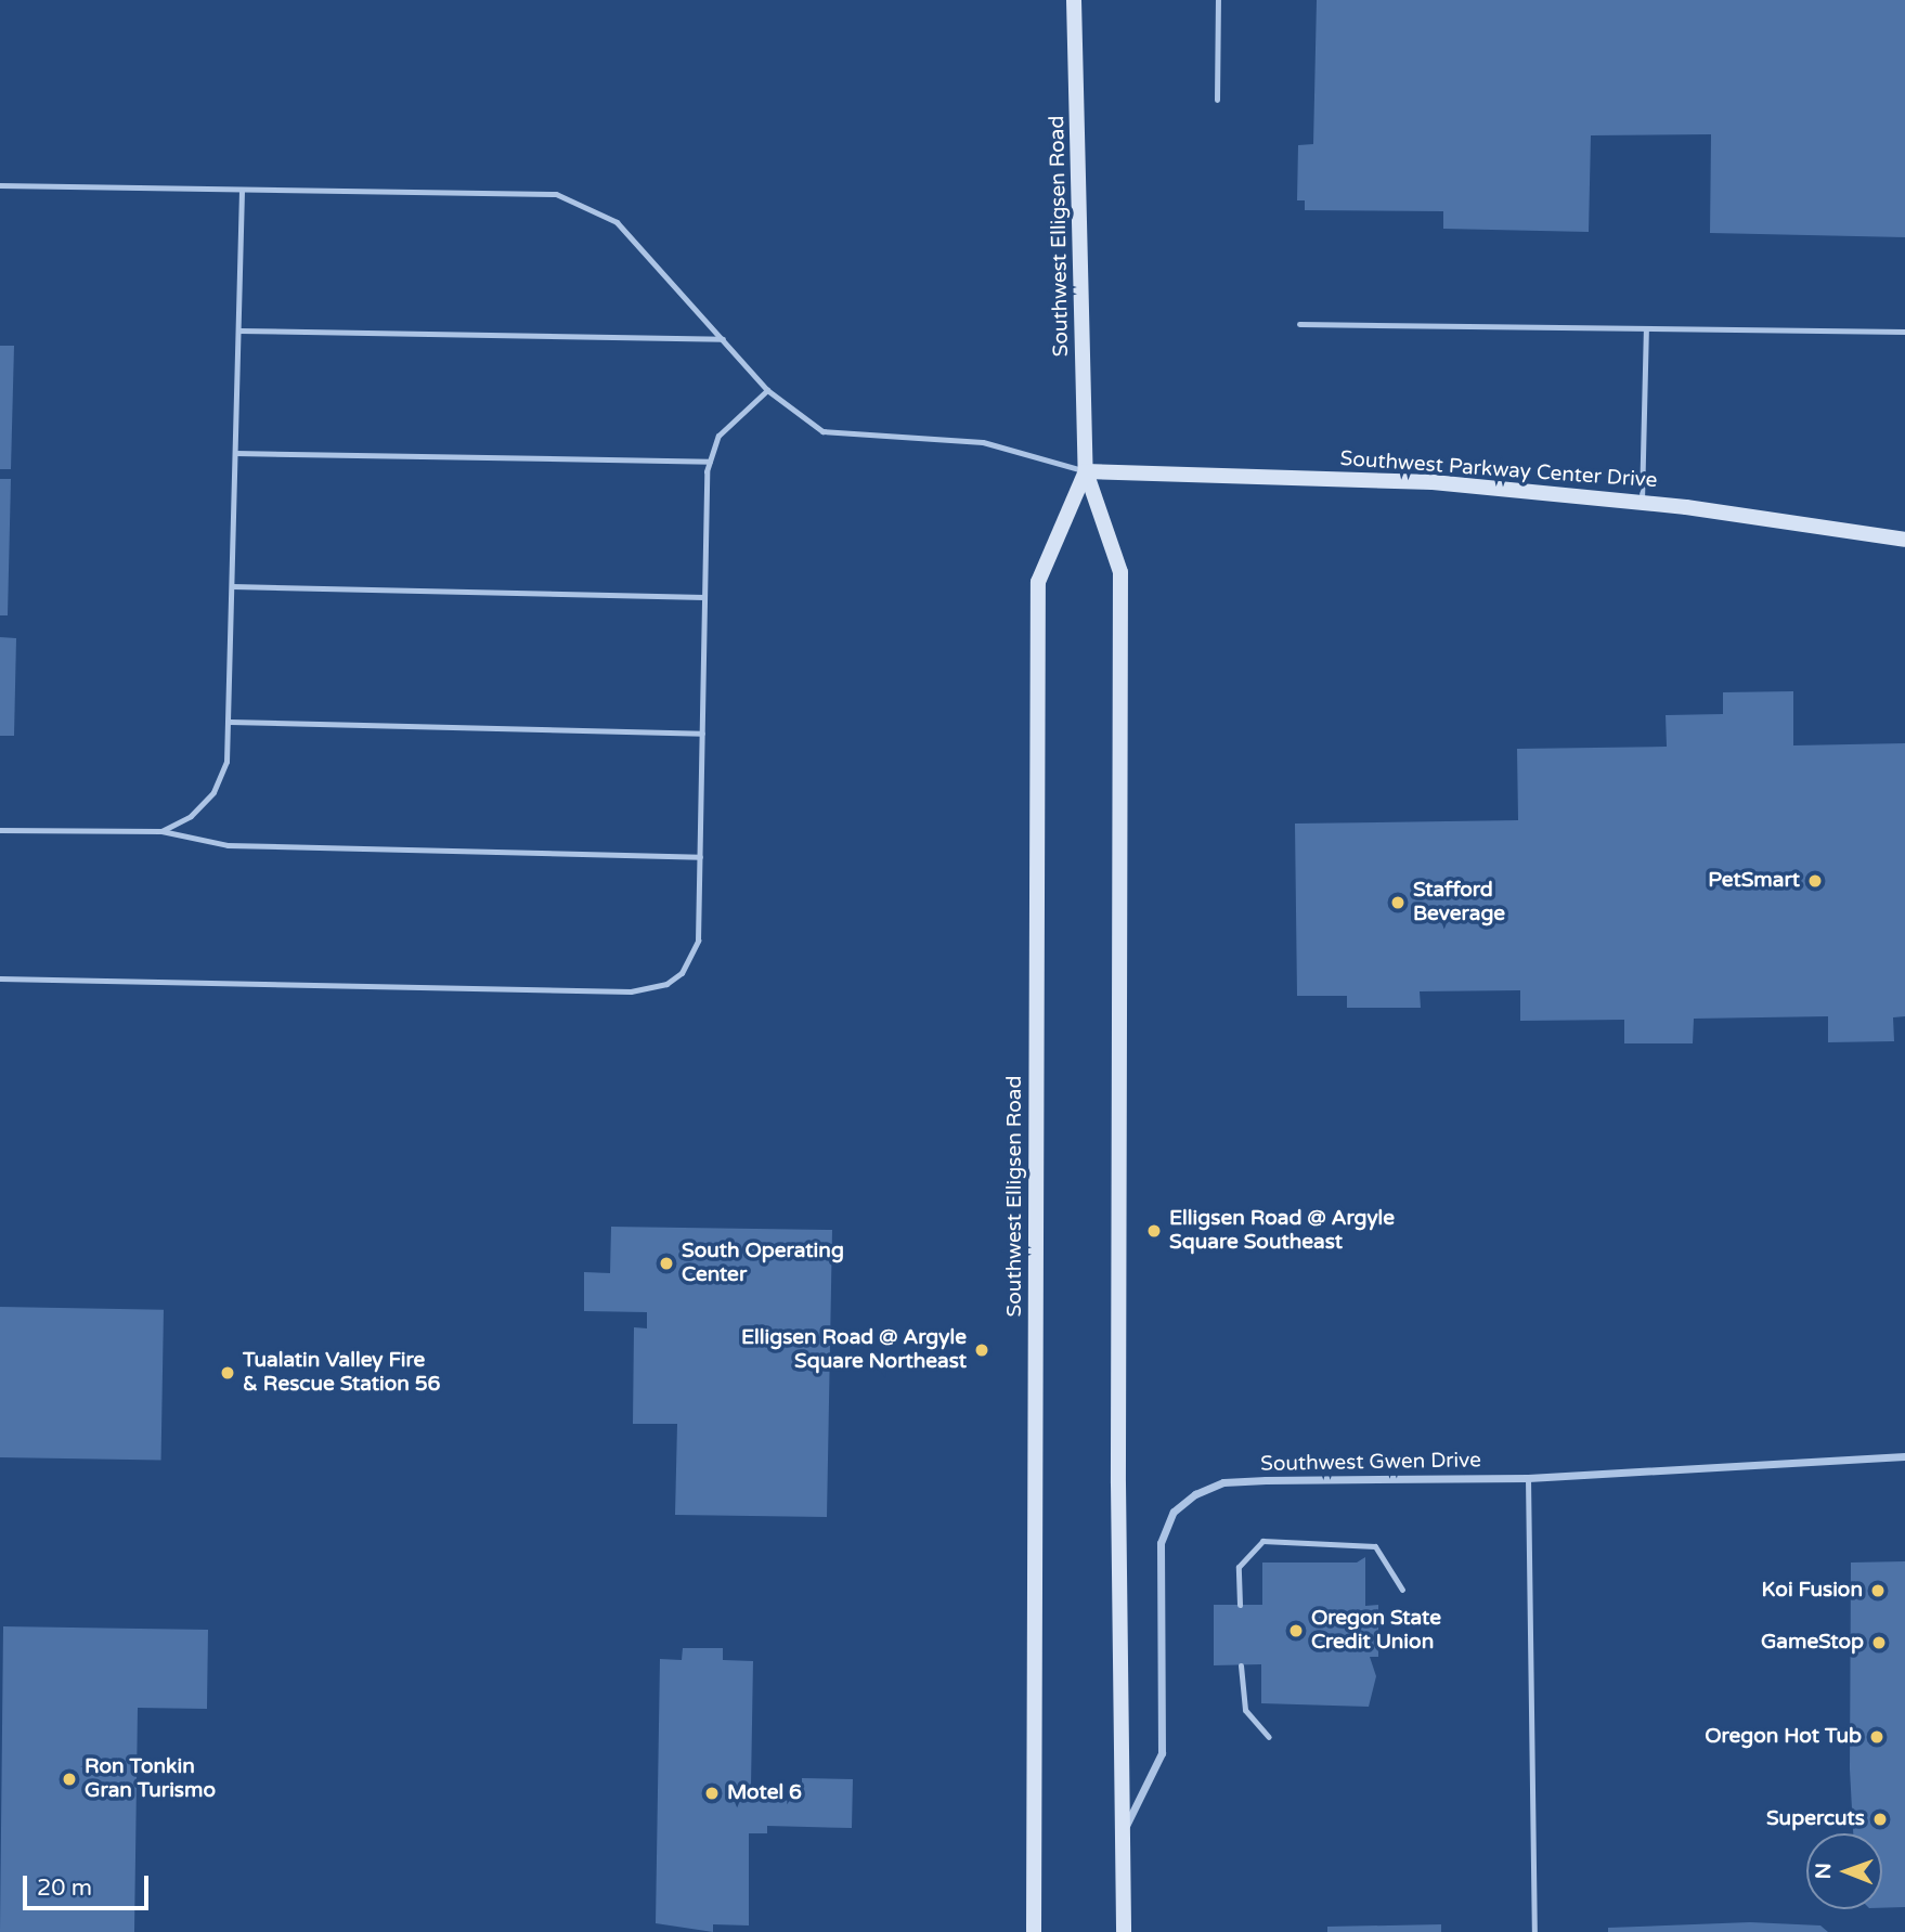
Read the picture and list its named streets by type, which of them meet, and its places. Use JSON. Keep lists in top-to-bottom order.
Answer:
{
  "streets": {
    "main road": ["Southwest Elligsen Road", "Southwest Parkway Center Drive"],
    "street": ["Southwest Gwen Drive"]
  },
  "crossings": [
    ["Southwest Elligsen Road", "Southwest Parkway Center Drive"],
    ["Southwest Elligsen Road", "Southwest Gwen Drive"]
  ],
  "places": [
    "PetSmart",
    "Stafford Beverage",
    "Elligsen Road @ Argyle Square Southeast",
    "South Operating Center",
    "Elligsen Road @ Argyle Square Northeast",
    "Tualatin Valley Fire & Rescue Station 56",
    "Koi Fusion",
    "Oregon State Credit Union",
    "GameStop",
    "Oregon Hot Tub",
    "Ron Tonkin Gran Turismo",
    "Motel 6",
    "Supercuts"
  ],
  "scale_bar": "20 m",
  "north": "left"
}
